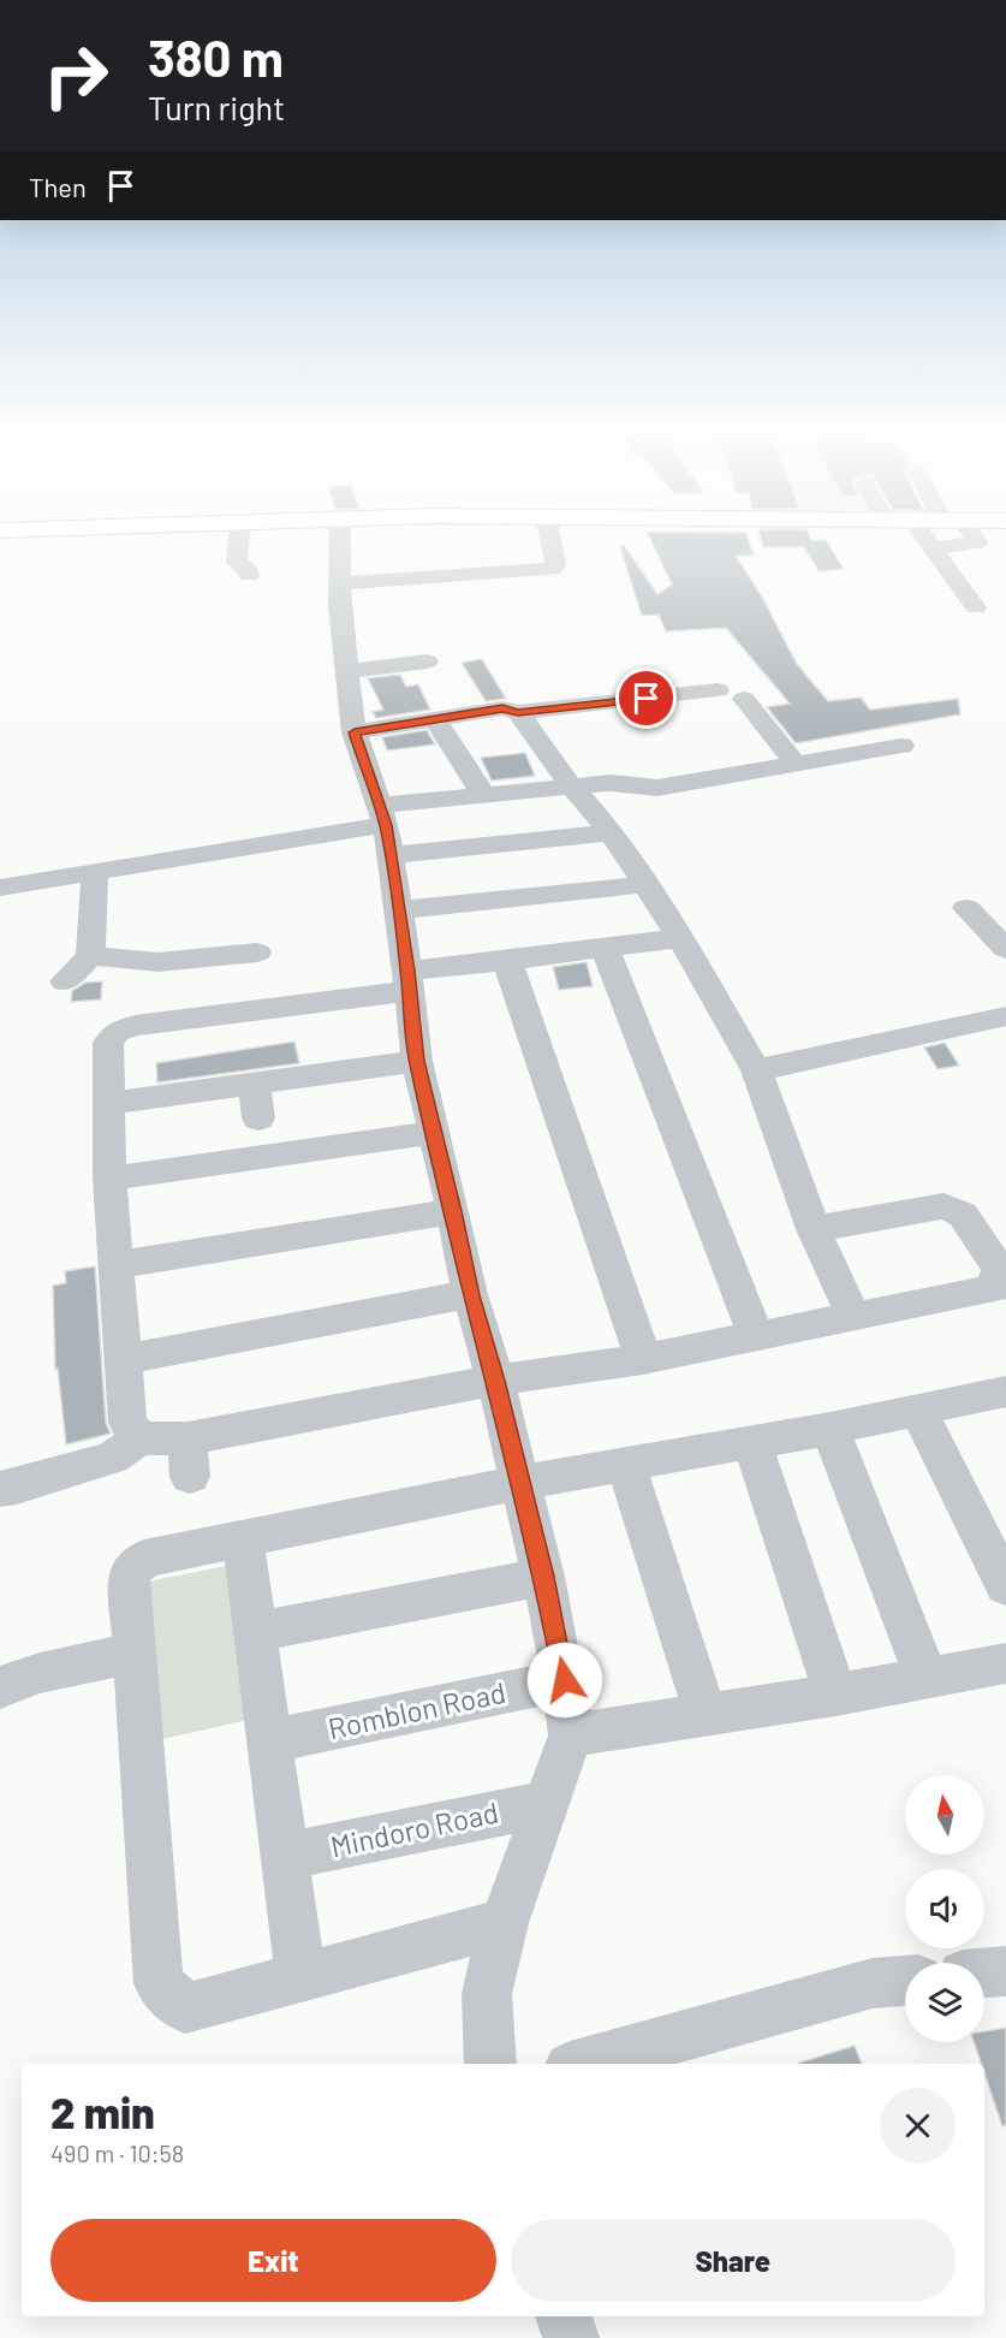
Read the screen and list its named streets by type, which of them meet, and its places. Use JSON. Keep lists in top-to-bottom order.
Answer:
{
  "streets": {
    "street": ["Romblon Road", "Mindoro Road"]
  },
  "north": "top",
  "page": {
    "turn": ["380 m", "Turn right"],
    "then": "Then",
    "heading": ["2 min", "490 m · 10:58"],
    "buttons": ["Exit", "Share"]
  }
}
